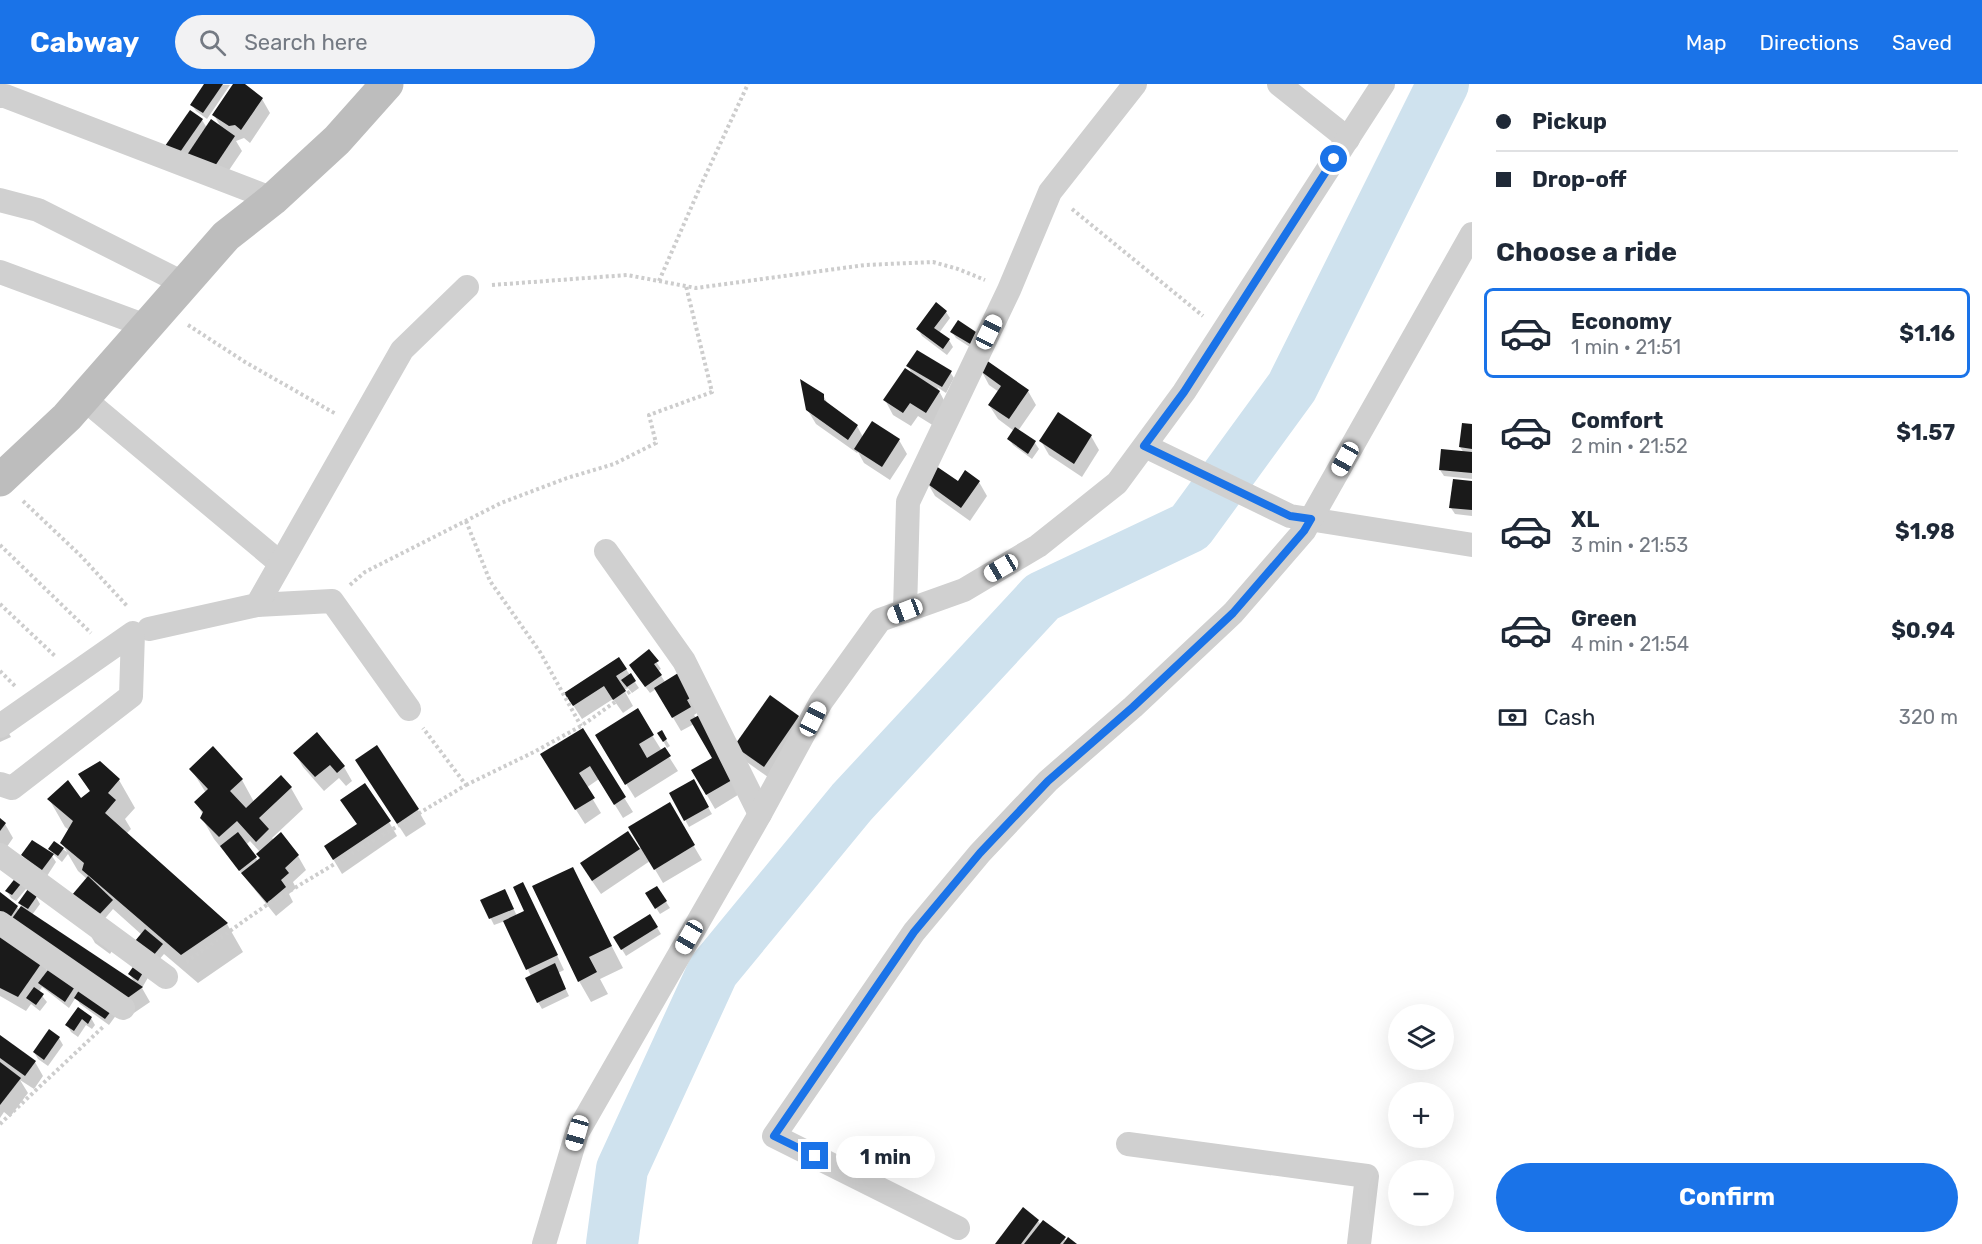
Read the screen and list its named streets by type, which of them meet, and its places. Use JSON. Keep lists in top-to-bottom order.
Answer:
{
  "page": {
    "header": "Cabway",
    "search": "Search here",
    "nav": ["Map", "Directions", "Saved"],
    "banner": ["Pickup", "Drop-off"],
    "heading": "Choose a ride",
    "list": [
      {
        "name": "Economy",
        "note": "1 min · 21:51",
        "value": "$1.16"
      },
      {
        "name": "Comfort",
        "note": "2 min · 21:52",
        "value": "$1.57"
      },
      {
        "name": "XL",
        "note": "3 min · 21:53",
        "value": "$1.98"
      },
      {
        "name": "Green",
        "note": "4 min · 21:54",
        "value": "$0.94"
      }
    ],
    "pay": ["Cash", "320 m"],
    "map_buttons": ["+", "−"],
    "bubble": "1 min",
    "buttons": "Confirm"
  }
}
